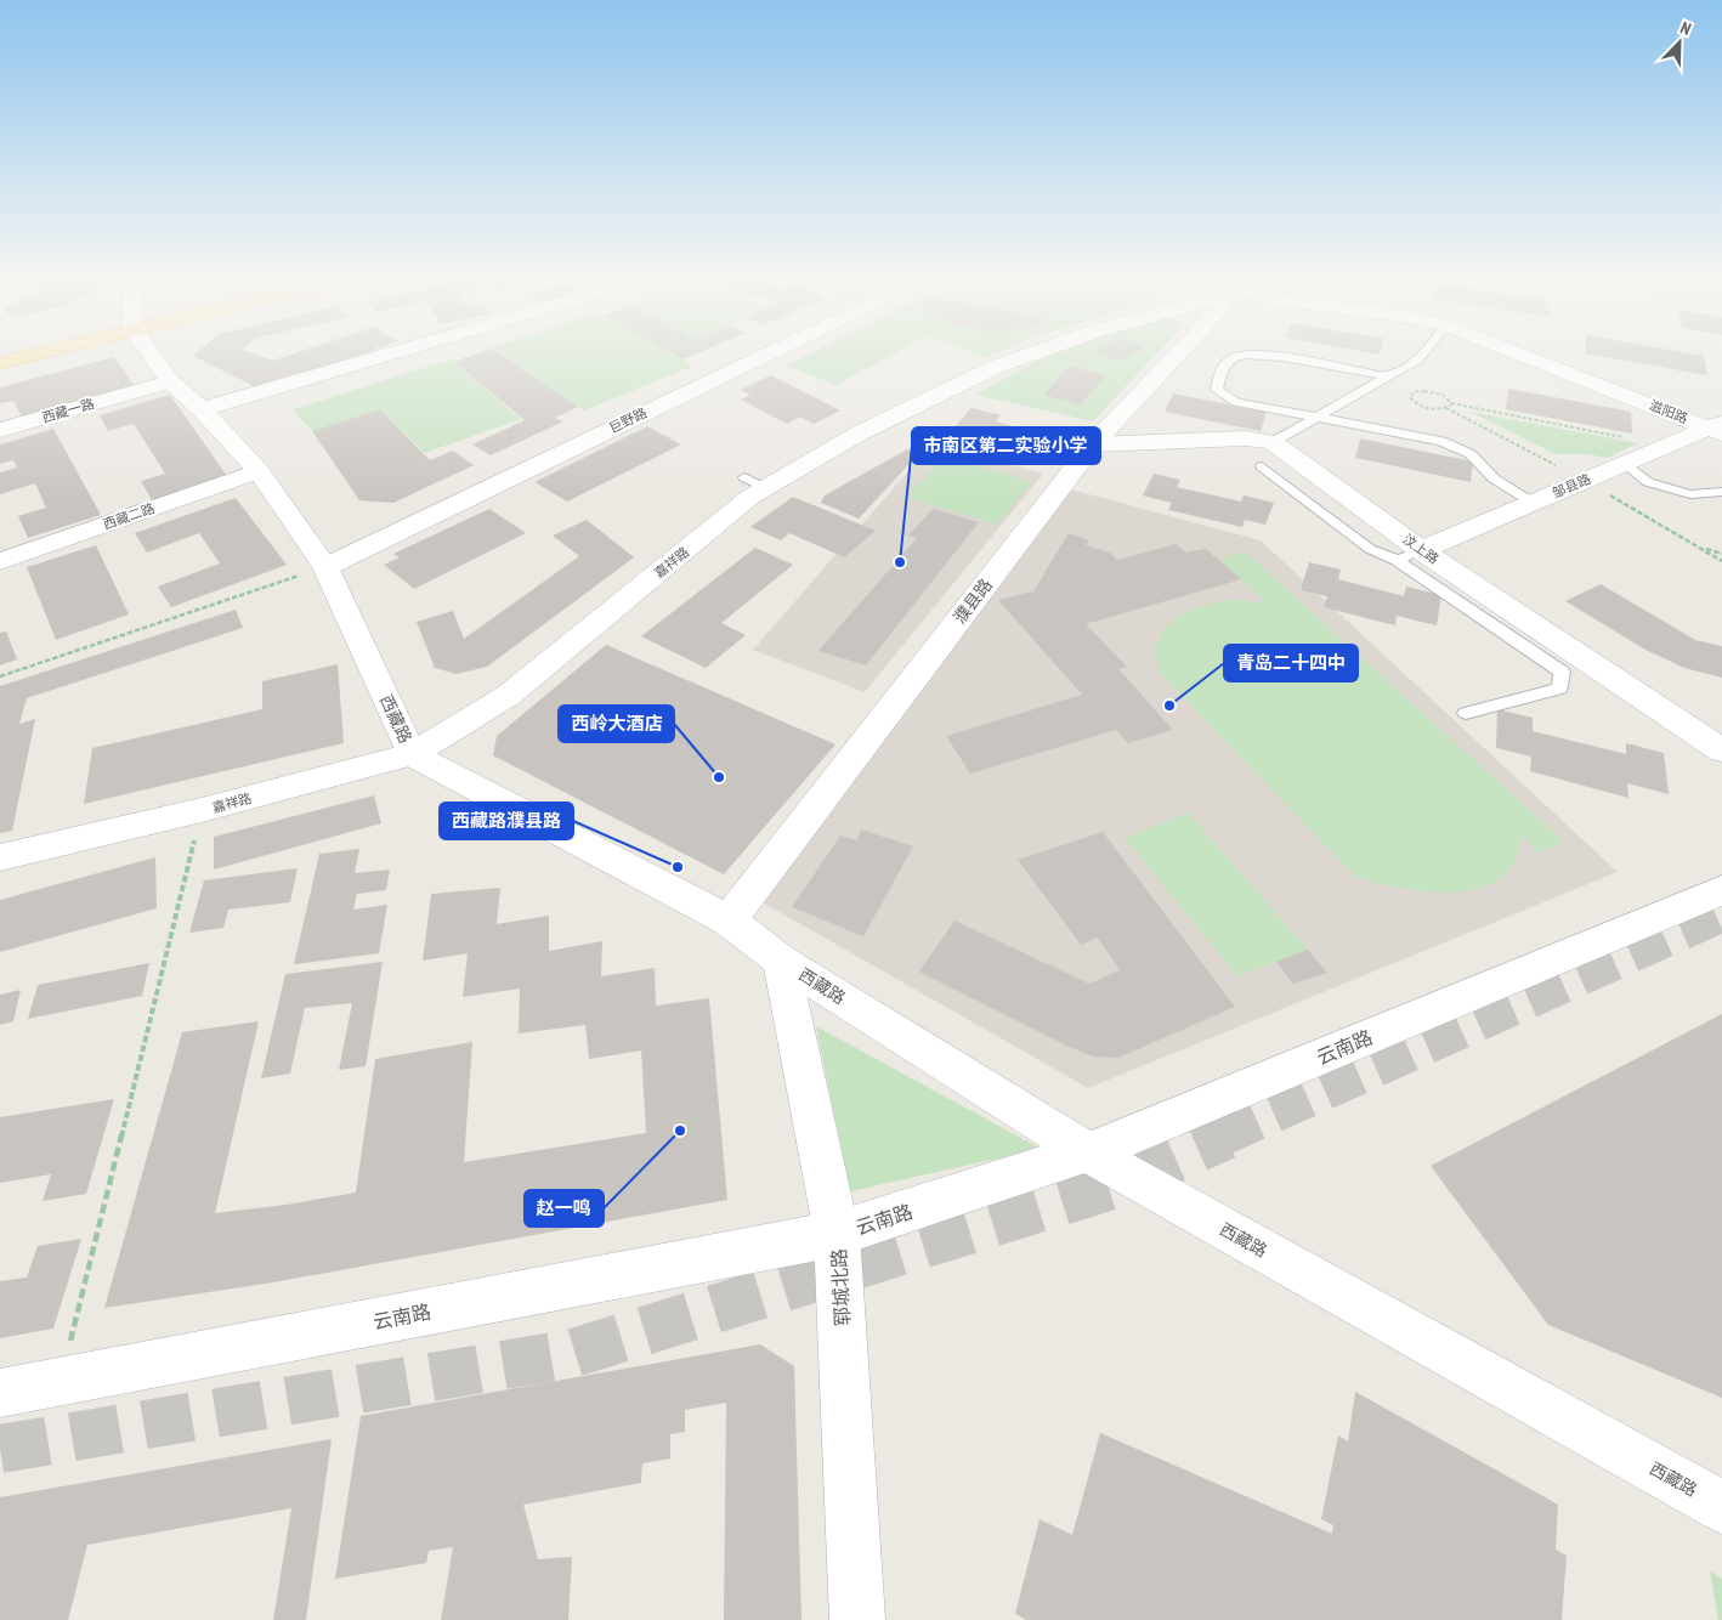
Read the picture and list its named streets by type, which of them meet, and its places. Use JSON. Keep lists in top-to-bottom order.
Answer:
{
  "streets": {
    "street": [
      "西藏一路",
      "滋阳路",
      "巨野路",
      "邹县路",
      "西藏二路",
      "汶上路",
      "嘉祥路",
      "濮县路",
      "西藏路",
      "云南路",
      "郓城北路"
    ]
  },
  "crossings": [
    ["西藏一路", "西藏路"],
    ["滋阳路", "邹县路"],
    ["巨野路", "西藏路"],
    ["邹县路", "汶上路"],
    ["西藏二路", "西藏路"],
    ["汶上路", "濮县路"],
    ["嘉祥路", "西藏路"],
    ["濮县路", "西藏路"],
    ["西藏路", "云南路"],
    ["西藏路", "郓城北路"],
    ["云南路", "郓城北路"]
  ],
  "places": [
    "市南区第二实验小学",
    "青岛二十四中",
    "西岭大酒店",
    "西藏路濮县路",
    "赵一鸣"
  ],
  "north": "top right"
}
